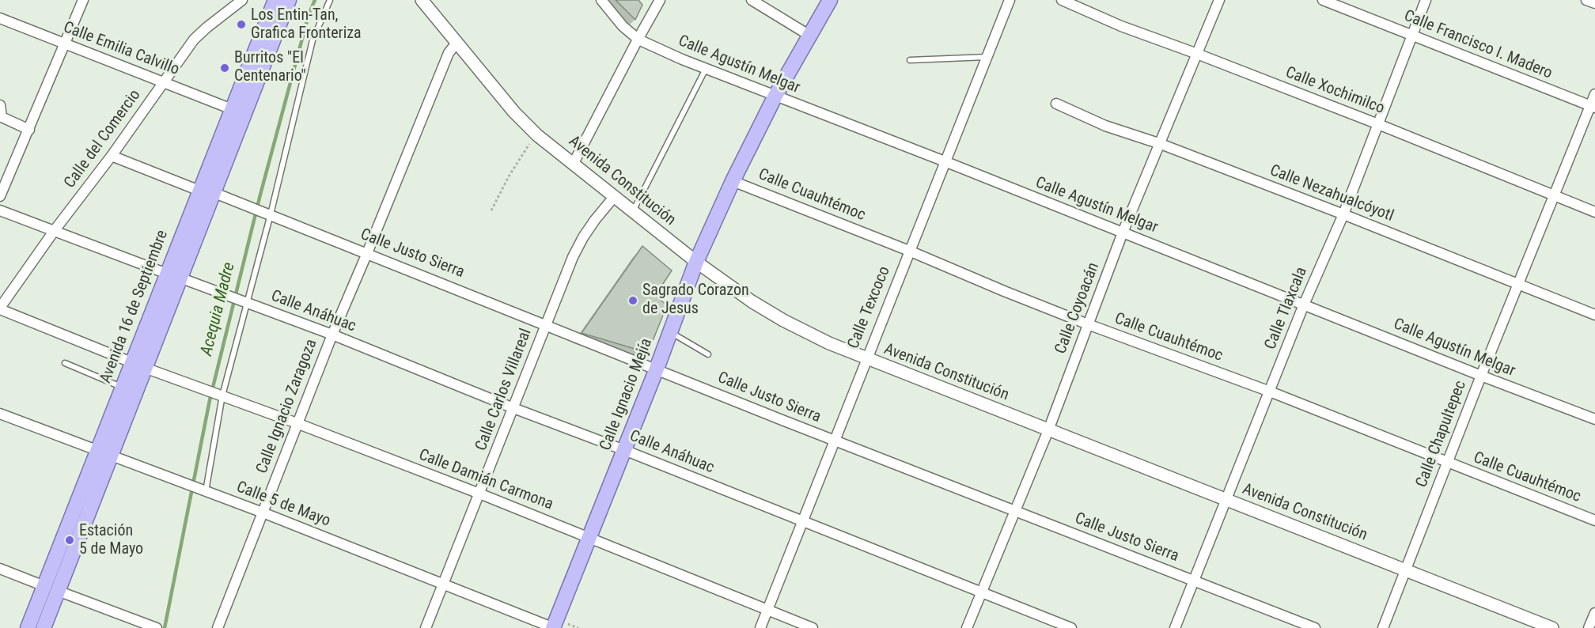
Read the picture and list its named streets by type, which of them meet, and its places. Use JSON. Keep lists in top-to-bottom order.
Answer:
{
  "streets": {
    "main road": ["Avenida 16 de Septiembre", "Calle Ignacio Mejía"],
    "street": [
      "Calle Francisco I. Madero",
      "Calle Emilia Calvillo",
      "Calle Agustín Melgar",
      "Calle Xochimilco",
      "Calle del Comercio",
      "Avenida Constitución",
      "Calle Nezahualcóyotl",
      "Calle Cuauhtémoc",
      "Calle Justo Sierra",
      "Calle Texcoco",
      "Calle Coyoacán",
      "Calle Tlaxcala",
      "Calle Anáhuac",
      "Calle Carlos Villareal",
      "Calle Ignacio Zaragoza",
      "Calle Chapultepec",
      "Calle Damián Carmona",
      "Calle 5 de Mayo"
    ]
  },
  "crossings": [
    ["Calle Francisco I. Madero", "Calle Tlaxcala"],
    ["Calle Francisco I. Madero", "Calle Chapultepec"],
    ["Calle Emilia Calvillo", "Calle del Comercio"],
    ["Calle Emilia Calvillo", "Avenida 16 de Septiembre"],
    ["Calle Agustín Melgar", "Calle Texcoco"],
    ["Calle Agustín Melgar", "Calle Coyoacán"],
    ["Calle Agustín Melgar", "Calle Tlaxcala"],
    ["Calle Agustín Melgar", "Calle Ignacio Mejía"],
    ["Calle Agustín Melgar", "Calle Chapultepec"],
    ["Calle Xochimilco", "Calle Coyoacán"],
    ["Calle Xochimilco", "Calle Tlaxcala"],
    ["Calle Xochimilco", "Calle Chapultepec"],
    ["Calle del Comercio", "Calle Justo Sierra"],
    ["Calle del Comercio", "Calle Anáhuac"],
    ["Calle del Comercio", "Calle Damián Carmona"],
    ["Avenida Constitución", "Calle Texcoco"],
    ["Avenida Constitución", "Calle Coyoacán"],
    ["Avenida Constitución", "Calle Tlaxcala"],
    ["Avenida Constitución", "Calle Carlos Villareal"],
    ["Avenida Constitución", "Calle Ignacio Mejía"],
    ["Avenida Constitución", "Calle Ignacio Zaragoza"],
    ["Avenida Constitución", "Calle Chapultepec"],
    ["Calle Nezahualcóyotl", "Calle Coyoacán"],
    ["Calle Nezahualcóyotl", "Calle Tlaxcala"],
    ["Calle Nezahualcóyotl", "Calle Chapultepec"],
    ["Calle Cuauhtémoc", "Calle Texcoco"],
    ["Calle Cuauhtémoc", "Calle Coyoacán"],
    ["Calle Cuauhtémoc", "Calle Tlaxcala"],
    ["Calle Cuauhtémoc", "Calle Ignacio Mejía"],
    ["Calle Cuauhtémoc", "Calle Chapultepec"],
    ["Calle Justo Sierra", "Avenida 16 de Septiembre"],
    ["Calle Justo Sierra", "Calle Texcoco"],
    ["Calle Justo Sierra", "Calle Coyoacán"],
    ["Calle Justo Sierra", "Calle Tlaxcala"],
    ["Calle Justo Sierra", "Calle Carlos Villareal"],
    ["Calle Justo Sierra", "Calle Ignacio Mejía"],
    ["Calle Justo Sierra", "Calle Ignacio Zaragoza"],
    ["Avenida 16 de Septiembre", "Calle Anáhuac"],
    ["Avenida 16 de Septiembre", "Calle Damián Carmona"],
    ["Avenida 16 de Septiembre", "Calle 5 de Mayo"],
    ["Calle Texcoco", "Calle Anáhuac"],
    ["Calle Texcoco", "Calle Damián Carmona"],
    ["Calle Coyoacán", "Calle Anáhuac"],
    ["Calle Anáhuac", "Calle Carlos Villareal"],
    ["Calle Anáhuac", "Calle Ignacio Mejía"],
    ["Calle Anáhuac", "Calle Ignacio Zaragoza"],
    ["Calle Carlos Villareal", "Calle Damián Carmona"],
    ["Calle Carlos Villareal", "Calle 5 de Mayo"],
    ["Calle Ignacio Mejía", "Calle Damián Carmona"],
    ["Calle Ignacio Mejía", "Calle 5 de Mayo"],
    ["Calle Ignacio Zaragoza", "Calle Damián Carmona"],
    ["Calle Ignacio Zaragoza", "Calle 5 de Mayo"]
  ],
  "water": ["Acequia Madre"],
  "places": [
    "Los Entin-Tan, Grafica Fronteriza",
    "Burritos \"El Centenario\"",
    "Sagrado Corazon de Jesus",
    "Estación 5 de Mayo"
  ]
}
